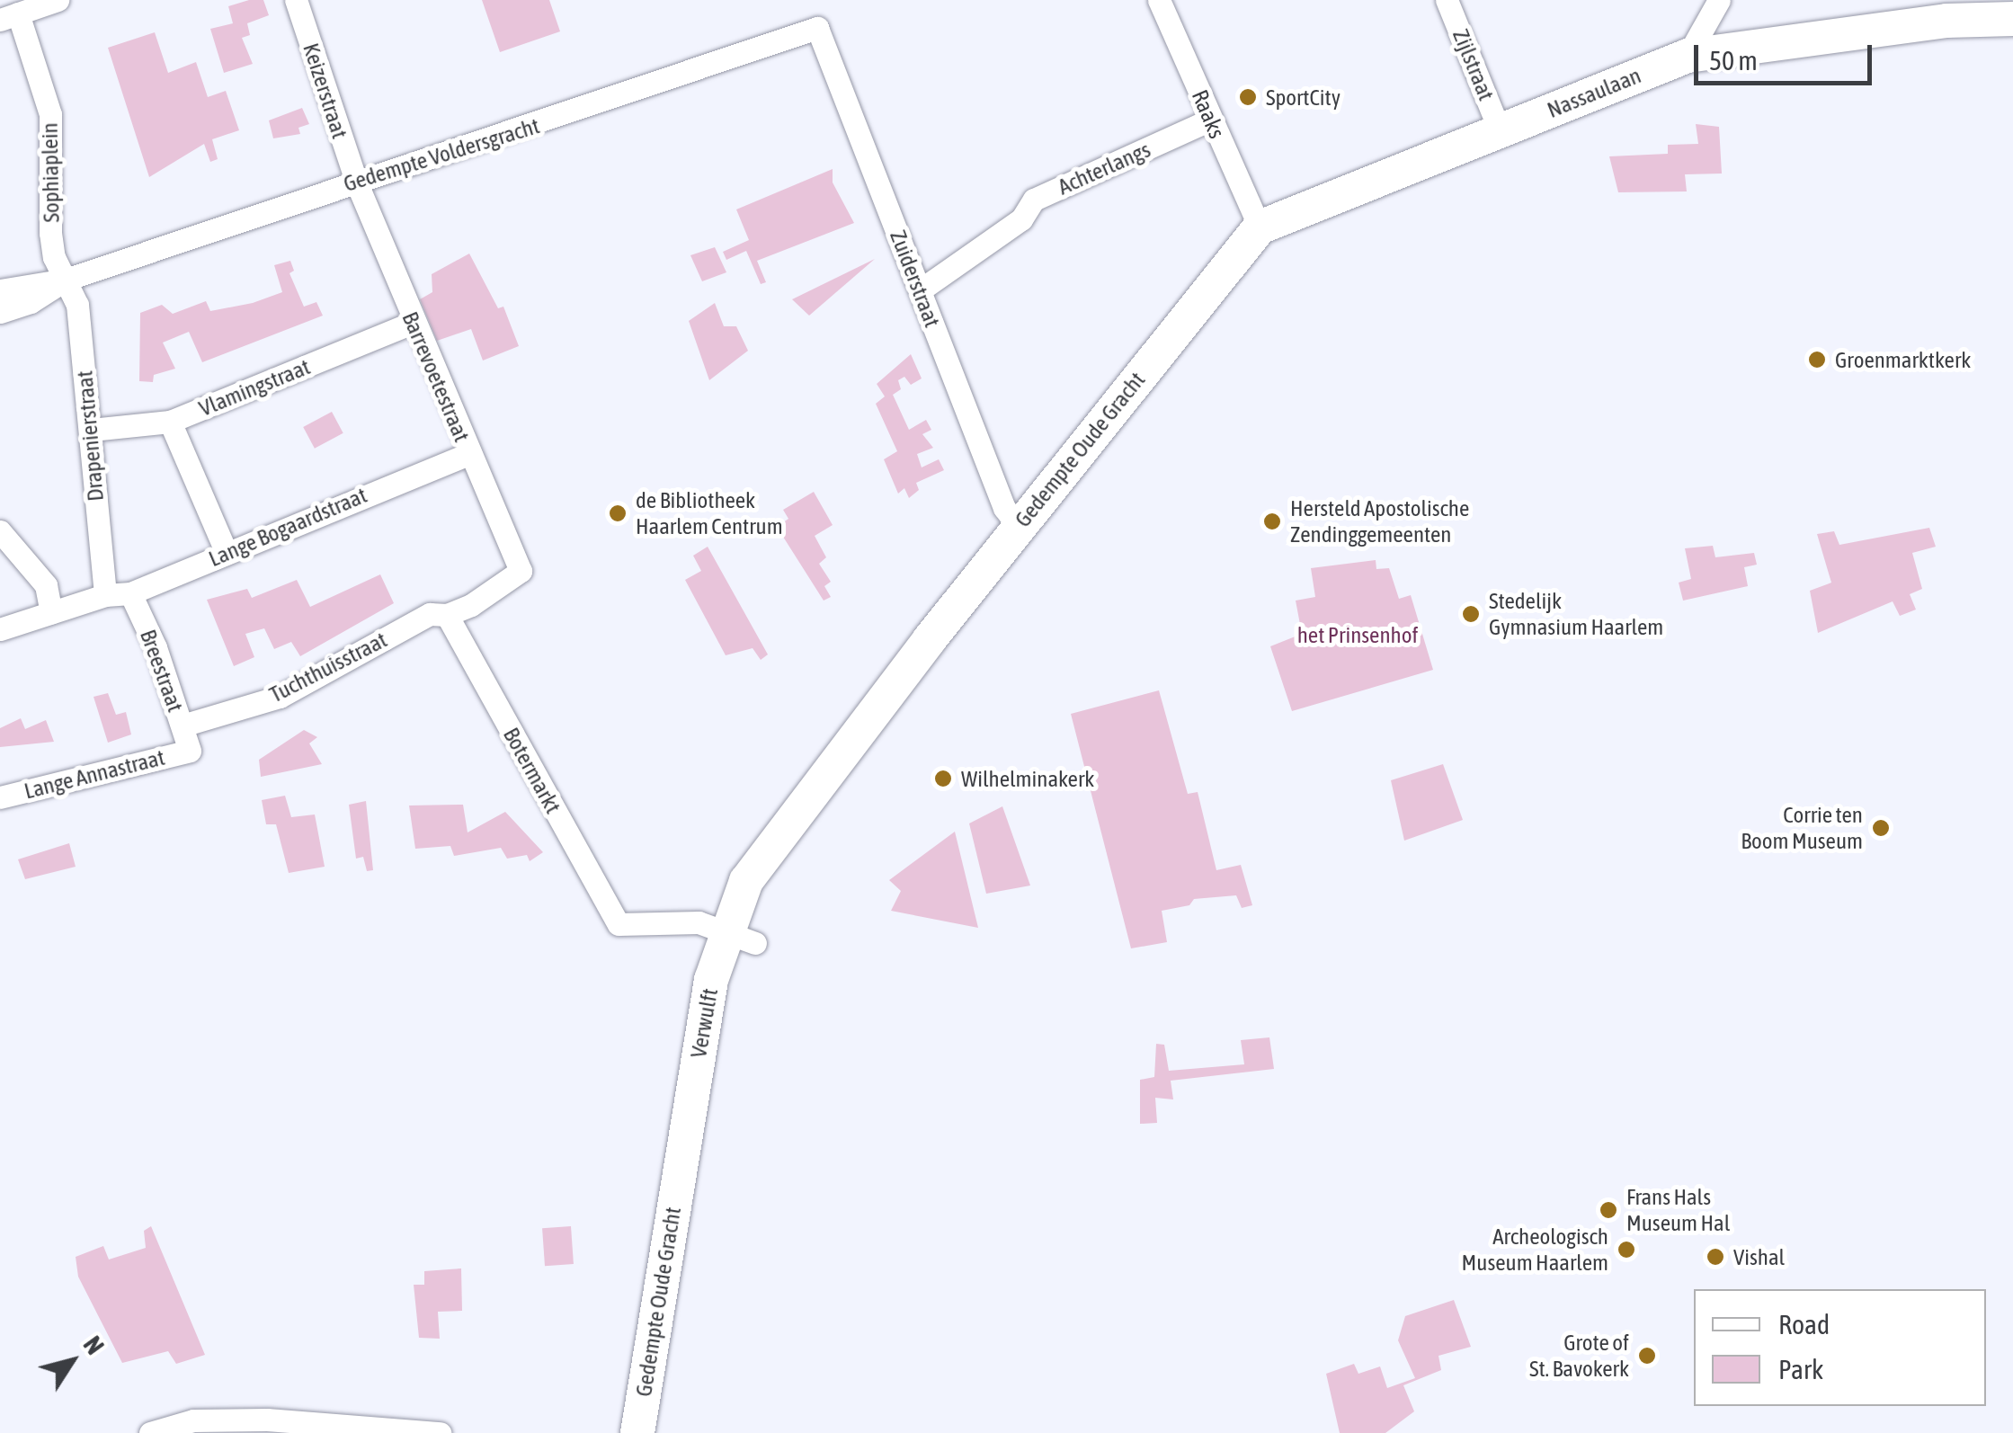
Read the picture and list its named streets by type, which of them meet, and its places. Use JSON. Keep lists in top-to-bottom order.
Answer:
{
  "streets": {
    "street": [
      "Zijlstraat",
      "Keizerstraat",
      "Nassaulaan",
      "Raaks",
      "Gedempte Voldersgracht",
      "Achterlangs",
      "Sophiaplein",
      "Zuiderstraat",
      "Barrevoetestraat",
      "Vlamingstraat",
      "Drapenierstraat",
      "Gedempte Oude Gracht",
      "Lange Bogaardstraat",
      "Tuchthuisstraat",
      "Breestraat",
      "Botermarkt",
      "Lange Annastraat",
      "Verwulft"
    ]
  },
  "crossings": [
    ["Zijlstraat", "Nassaulaan"],
    ["Zijlstraat", "Gedempte Oude Gracht"],
    ["Keizerstraat", "Gedempte Voldersgracht"],
    ["Keizerstraat", "Barrevoetestraat"],
    ["Nassaulaan", "Gedempte Oude Gracht"],
    ["Raaks", "Achterlangs"],
    ["Raaks", "Gedempte Oude Gracht"],
    ["Gedempte Voldersgracht", "Sophiaplein"],
    ["Gedempte Voldersgracht", "Zuiderstraat"],
    ["Gedempte Voldersgracht", "Barrevoetestraat"],
    ["Gedempte Voldersgracht", "Drapenierstraat"],
    ["Achterlangs", "Zuiderstraat"],
    ["Sophiaplein", "Drapenierstraat"],
    ["Zuiderstraat", "Gedempte Oude Gracht"],
    ["Barrevoetestraat", "Vlamingstraat"],
    ["Barrevoetestraat", "Lange Bogaardstraat"],
    ["Barrevoetestraat", "Tuchthuisstraat"],
    ["Vlamingstraat", "Drapenierstraat"],
    ["Drapenierstraat", "Lange Bogaardstraat"],
    ["Gedempte Oude Gracht", "Verwulft"],
    ["Lange Bogaardstraat", "Breestraat"],
    ["Tuchthuisstraat", "Breestraat"],
    ["Tuchthuisstraat", "Botermarkt"],
    ["Breestraat", "Lange Annastraat"],
    ["Botermarkt", "Verwulft"]
  ],
  "parks": ["het Prinsenhof"],
  "places": [
    "SportCity",
    "Groenmarktkerk",
    "de Bibliotheek Haarlem Centrum",
    "Hersteld Apostolische Zendinggemeenten",
    "Stedelijk Gymnasium Haarlem",
    "Wilhelminakerk",
    "Corrie ten Boom Museum",
    "Frans Hals Museum Hal",
    "Archeologisch Museum Haarlem",
    "Vishal",
    "Grote of St. Bavokerk"
  ],
  "legend": ["Road", "Park"],
  "scale_bar": "50 m",
  "north": "top right"
}
